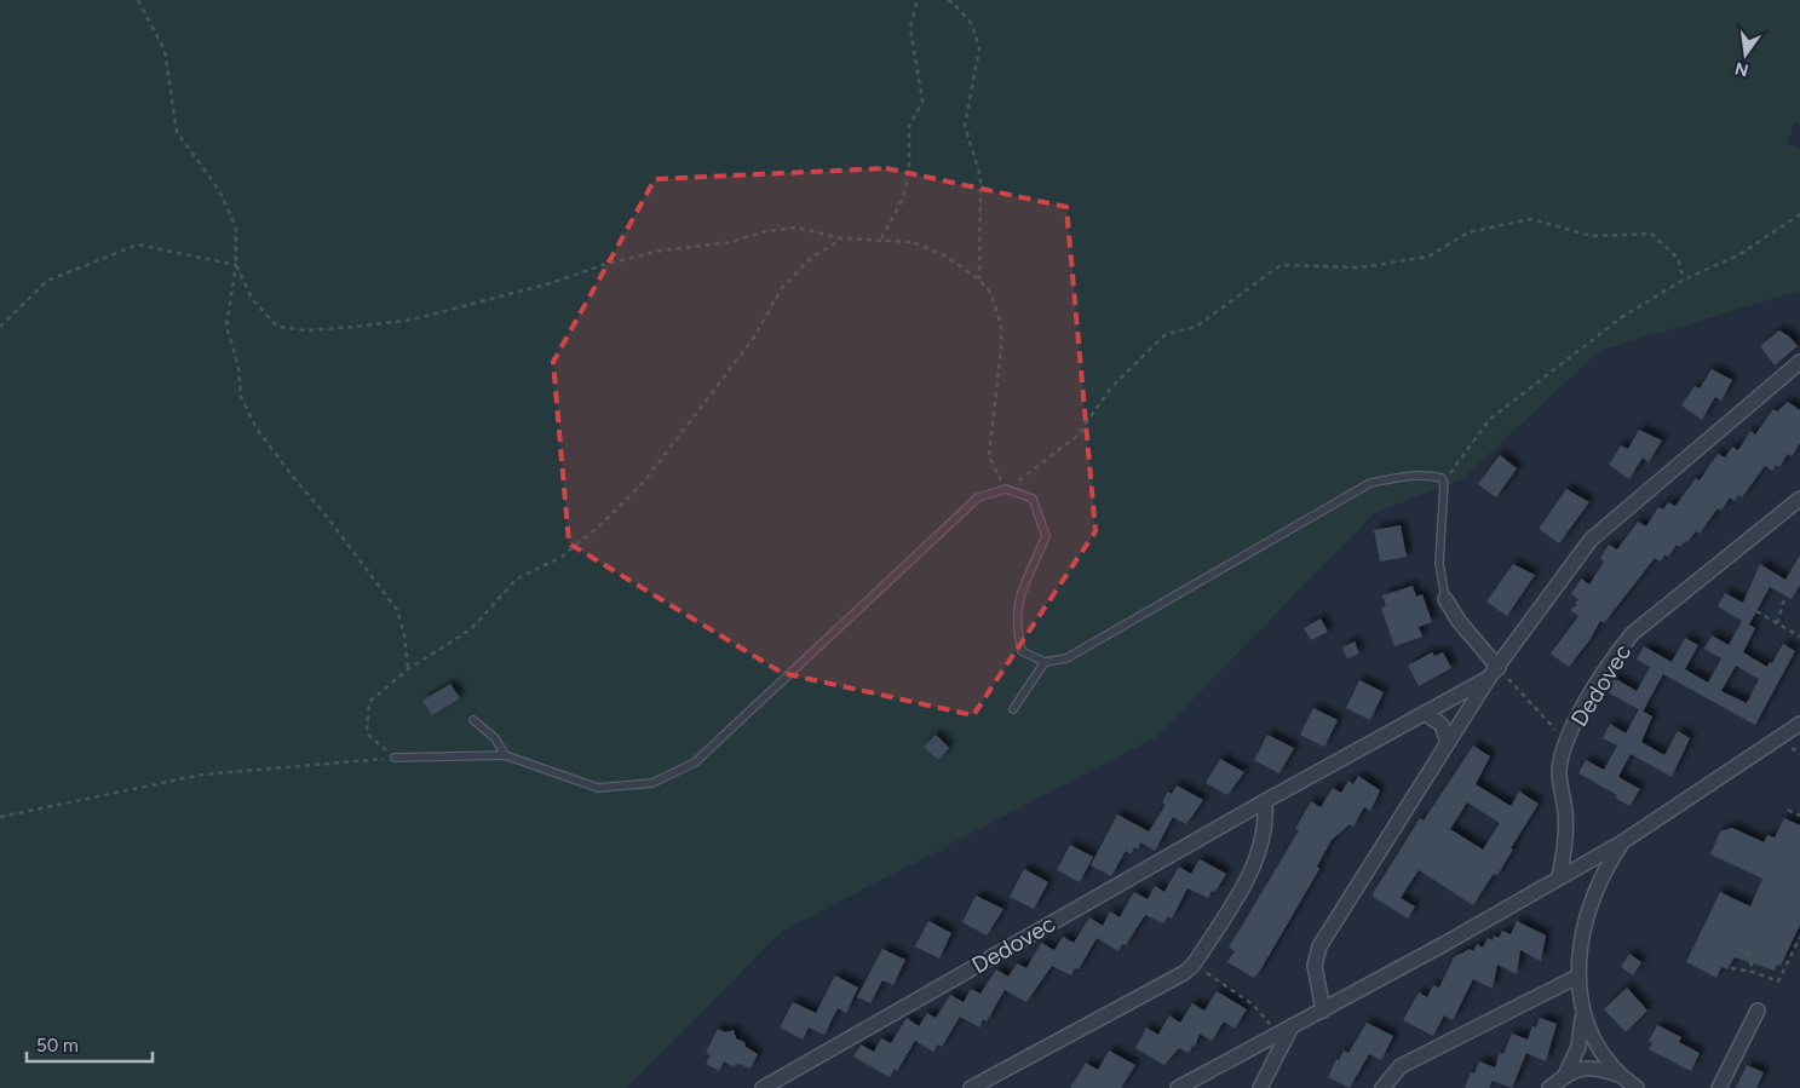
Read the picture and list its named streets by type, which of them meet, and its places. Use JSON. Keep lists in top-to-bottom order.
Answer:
{
  "streets": {
    "street": ["Dedovec"]
  },
  "scale_bar": "50 m",
  "north": "bottom"
}
